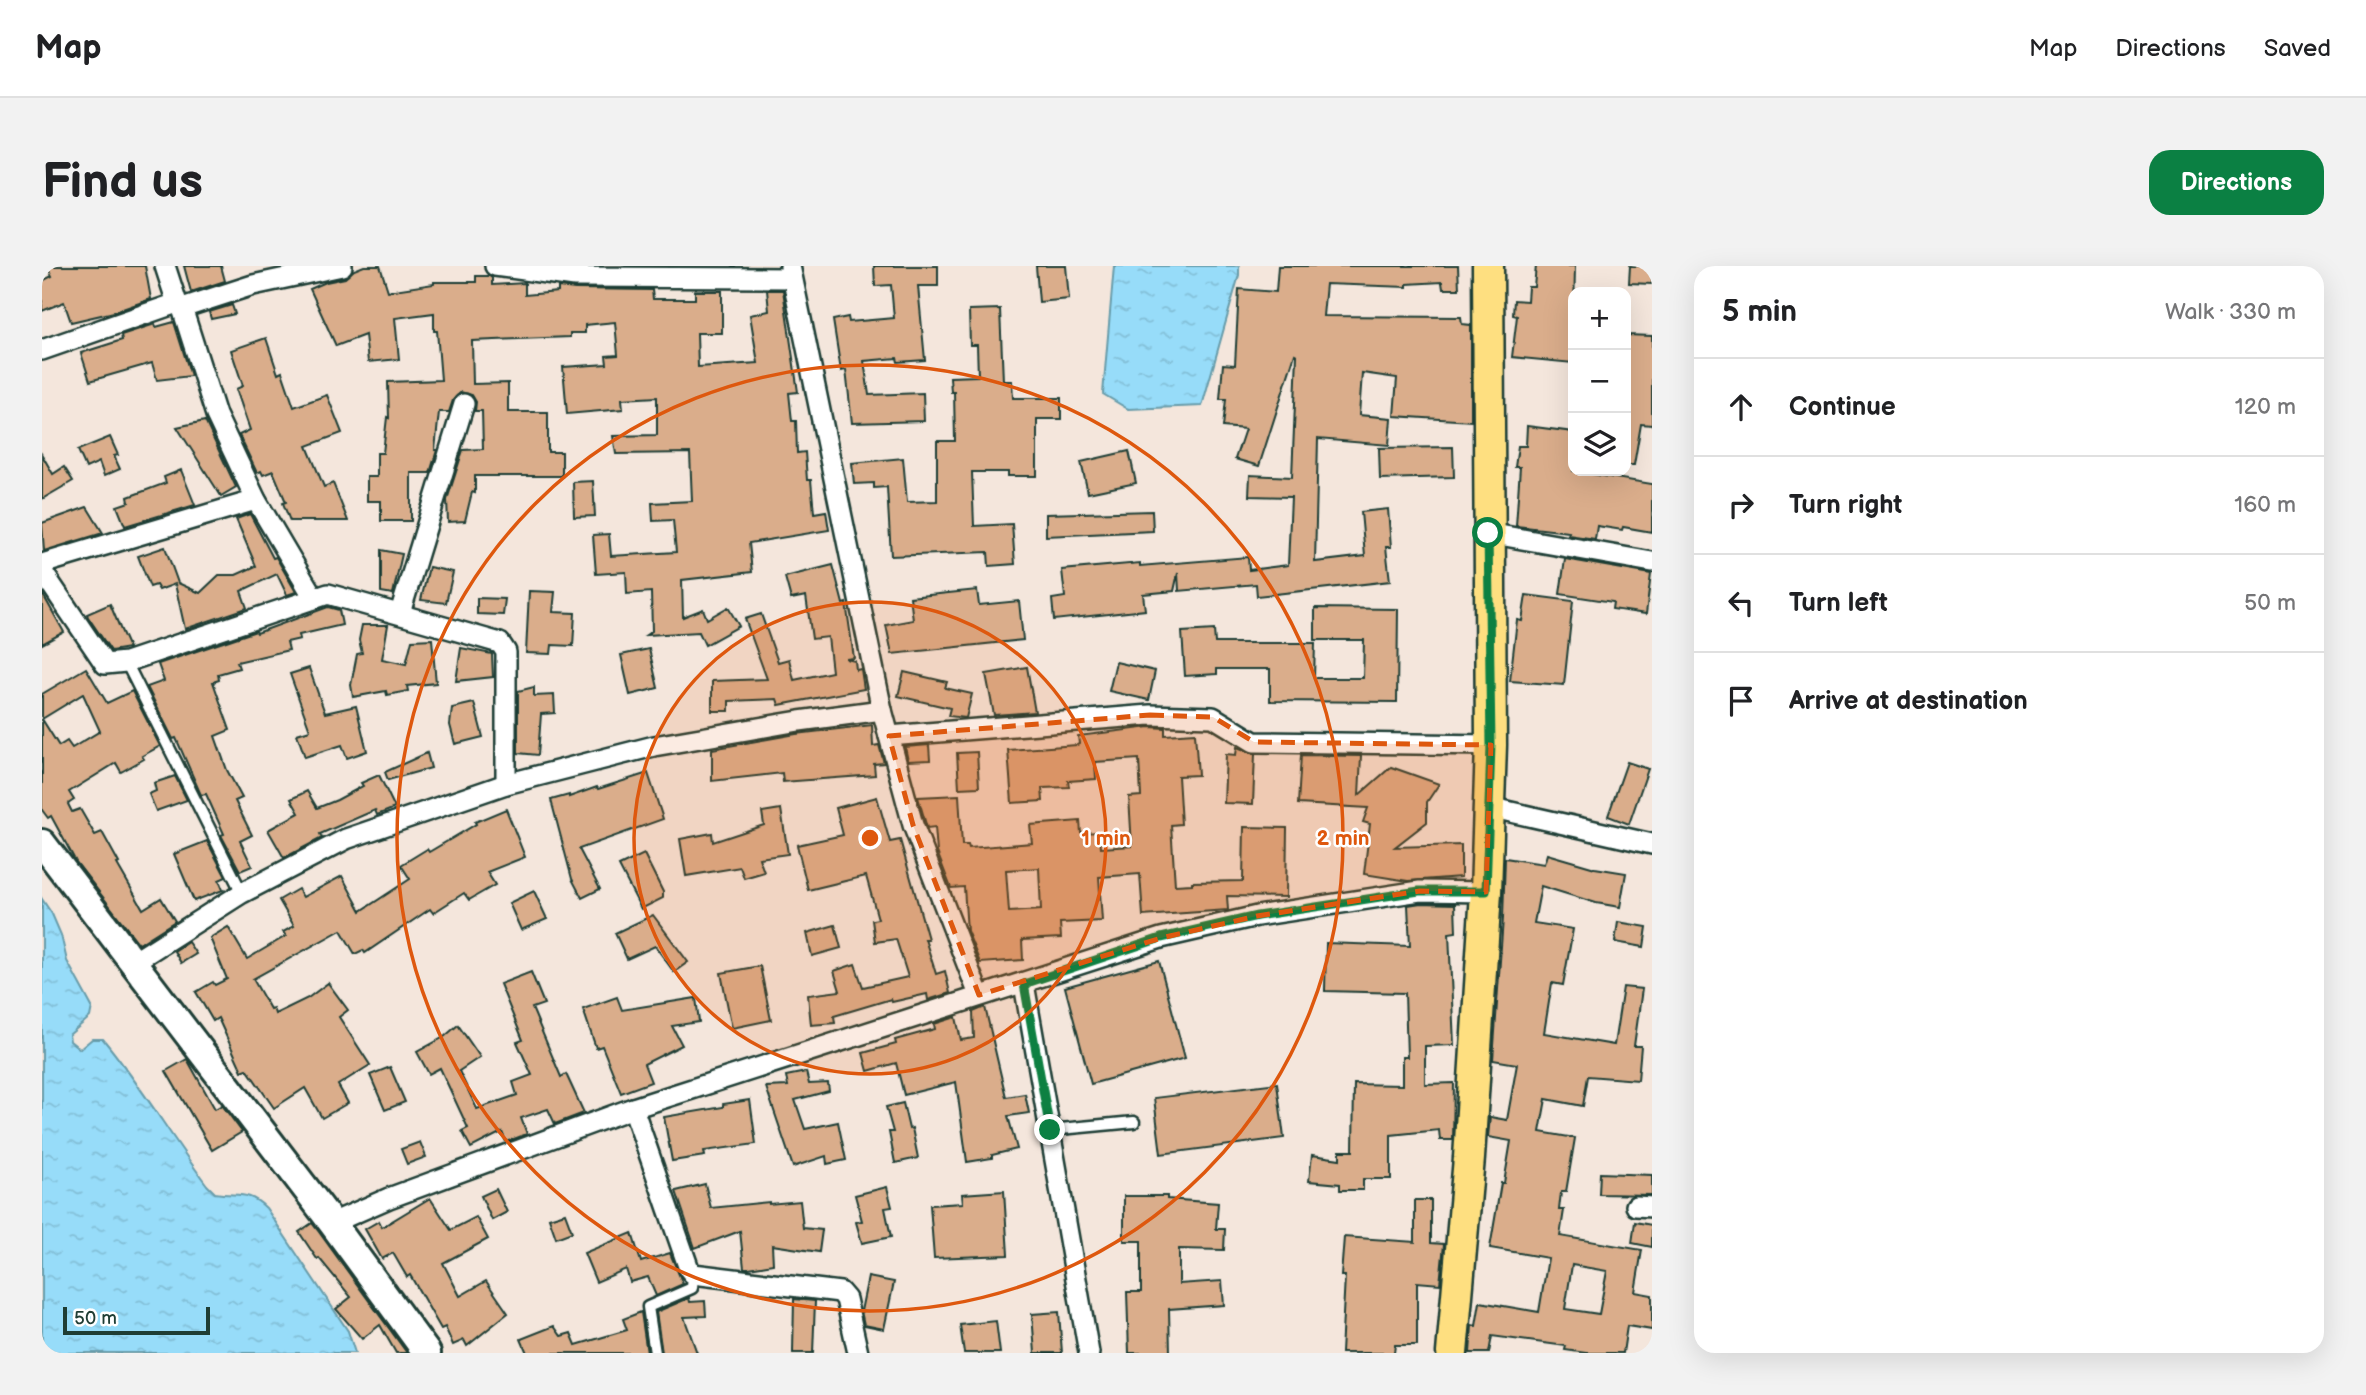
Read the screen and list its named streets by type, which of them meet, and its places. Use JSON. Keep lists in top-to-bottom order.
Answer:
{
  "scale_bar": "50 m",
  "page": {
    "header": "Map",
    "nav": ["Map", "Directions", "Saved"],
    "buttons": "Directions",
    "title": "Find us",
    "heading": ["5 min", "Walk · 330 m"],
    "map_buttons": ["+", "−"],
    "list": [
      ["Continue", "120 m"],
      ["Turn right", "160 m"],
      ["Turn left", "50 m"],
      "Arrive at destination"
    ],
    "scale": "50 m"
  },
  "rings": ["1 min", "2 min"]
}
